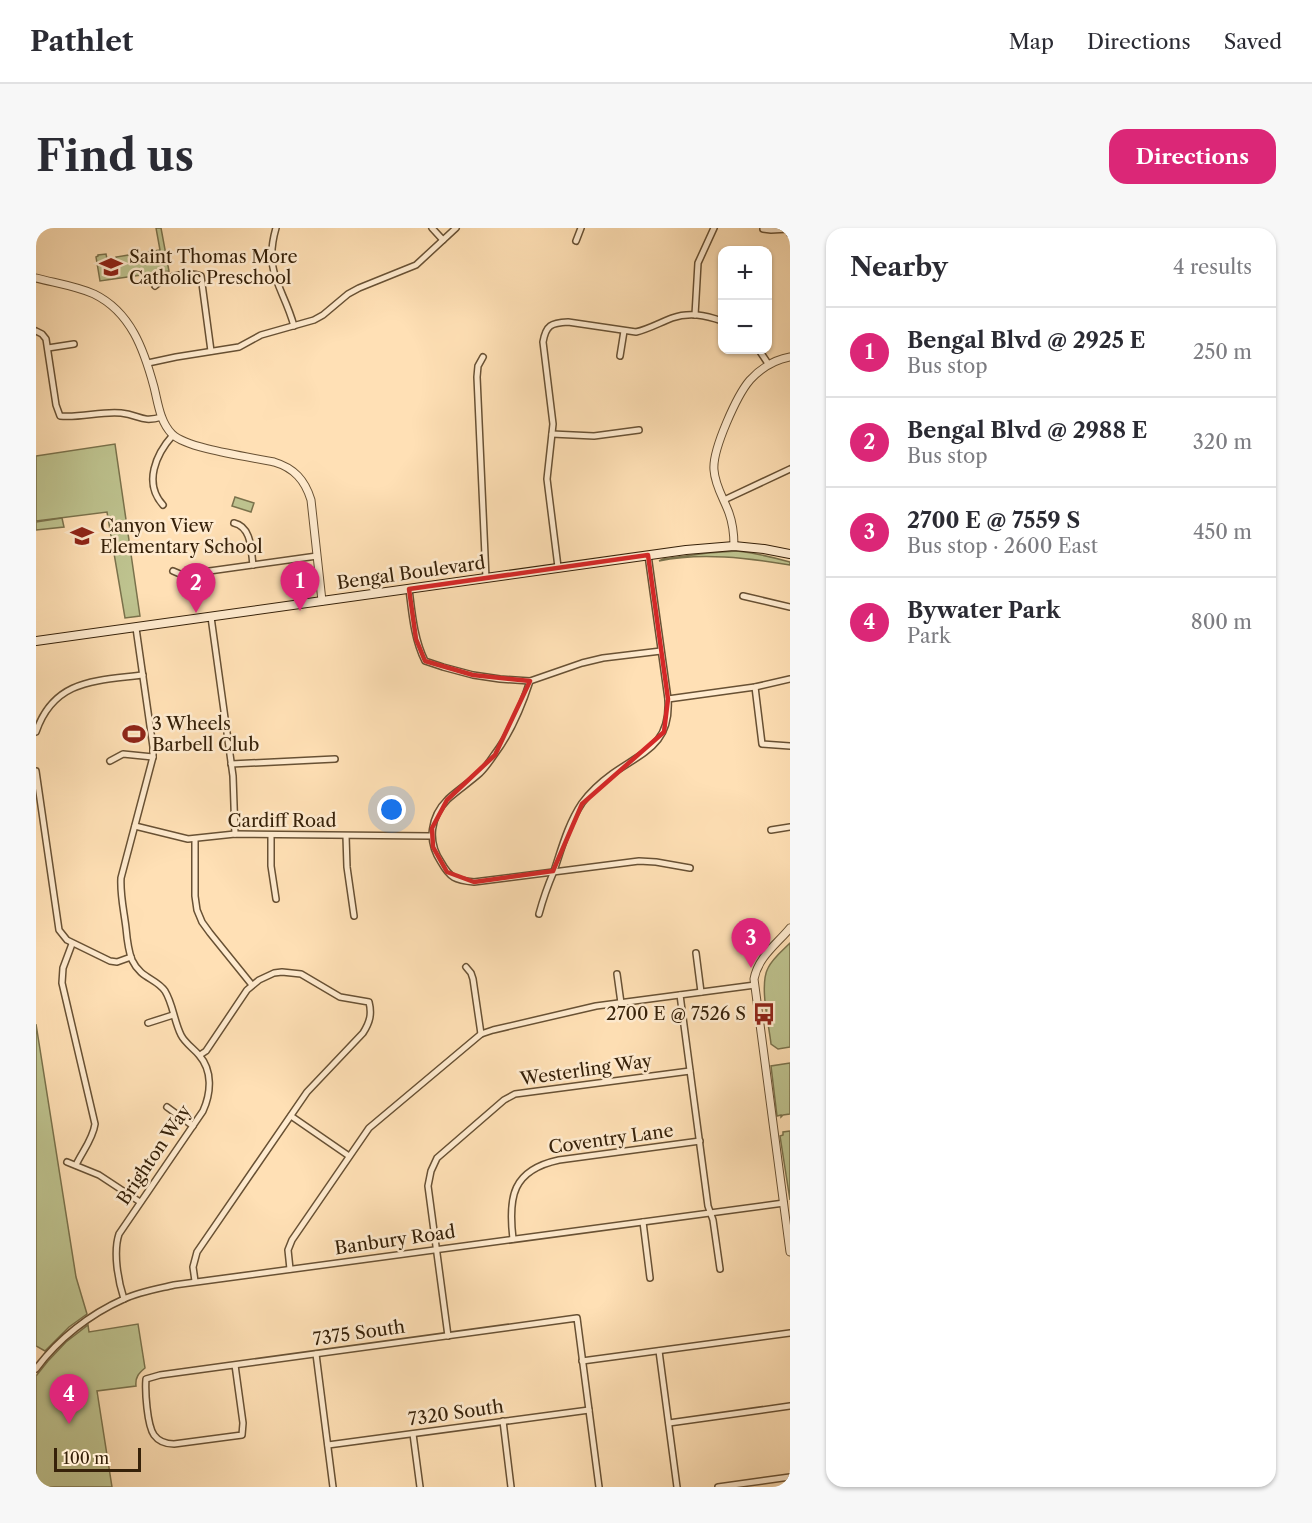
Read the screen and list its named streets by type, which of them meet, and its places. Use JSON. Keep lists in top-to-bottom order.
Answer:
{
  "streets": {
    "main road": ["Bengal Boulevard"],
    "street": [
      "Cardiff Road",
      "Westerling Way",
      "Coventry Lane",
      "Brighton Way",
      "Banbury Road",
      "7375 South",
      "7320 South"
    ]
  },
  "crossings": [
    ["Westerling Way", "Banbury Road"],
    ["Westerling Way", "7375 South"],
    ["Coventry Lane", "Banbury Road"],
    ["Brighton Way", "Banbury Road"]
  ],
  "places": {
    "school or university": ["Saint Thomas More Catholic Preschool", "Canyon View Elementary School"],
    "sports": ["3 Wheels Barbell Club"],
    "bus stop": ["2700 E @ 7526 S"]
  },
  "scale_bar": "100 m",
  "page": {
    "header": "Pathlet",
    "nav": ["Map", "Directions", "Saved"],
    "buttons": "Directions",
    "title": "Find us",
    "heading": ["Nearby", "4 results"],
    "map_buttons": ["+", "−"],
    "list": [
      {
        "mark": "1",
        "name": "Bengal Blvd @ 2925 E",
        "note": "Bus stop",
        "value": "250 m"
      },
      {
        "mark": "2",
        "name": "Bengal Blvd @ 2988 E",
        "note": "Bus stop",
        "value": "320 m"
      },
      {
        "mark": "3",
        "name": "2700 E @ 7559 S",
        "note": "Bus stop · 2600 East",
        "value": "450 m"
      },
      {
        "mark": "4",
        "name": "Bywater Park",
        "note": "Park",
        "value": "800 m"
      }
    ],
    "pins": [
      "1",
      "2",
      "3",
      "4"
    ],
    "scale": "100 m"
  }
}
